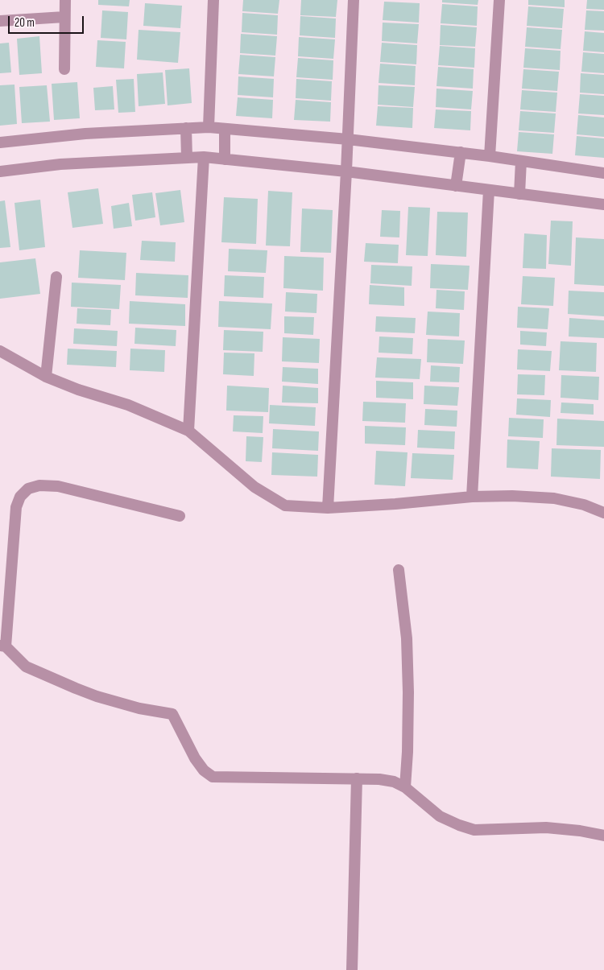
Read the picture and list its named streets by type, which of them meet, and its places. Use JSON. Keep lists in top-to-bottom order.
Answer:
{
  "scale_bar": "20 m"
}
